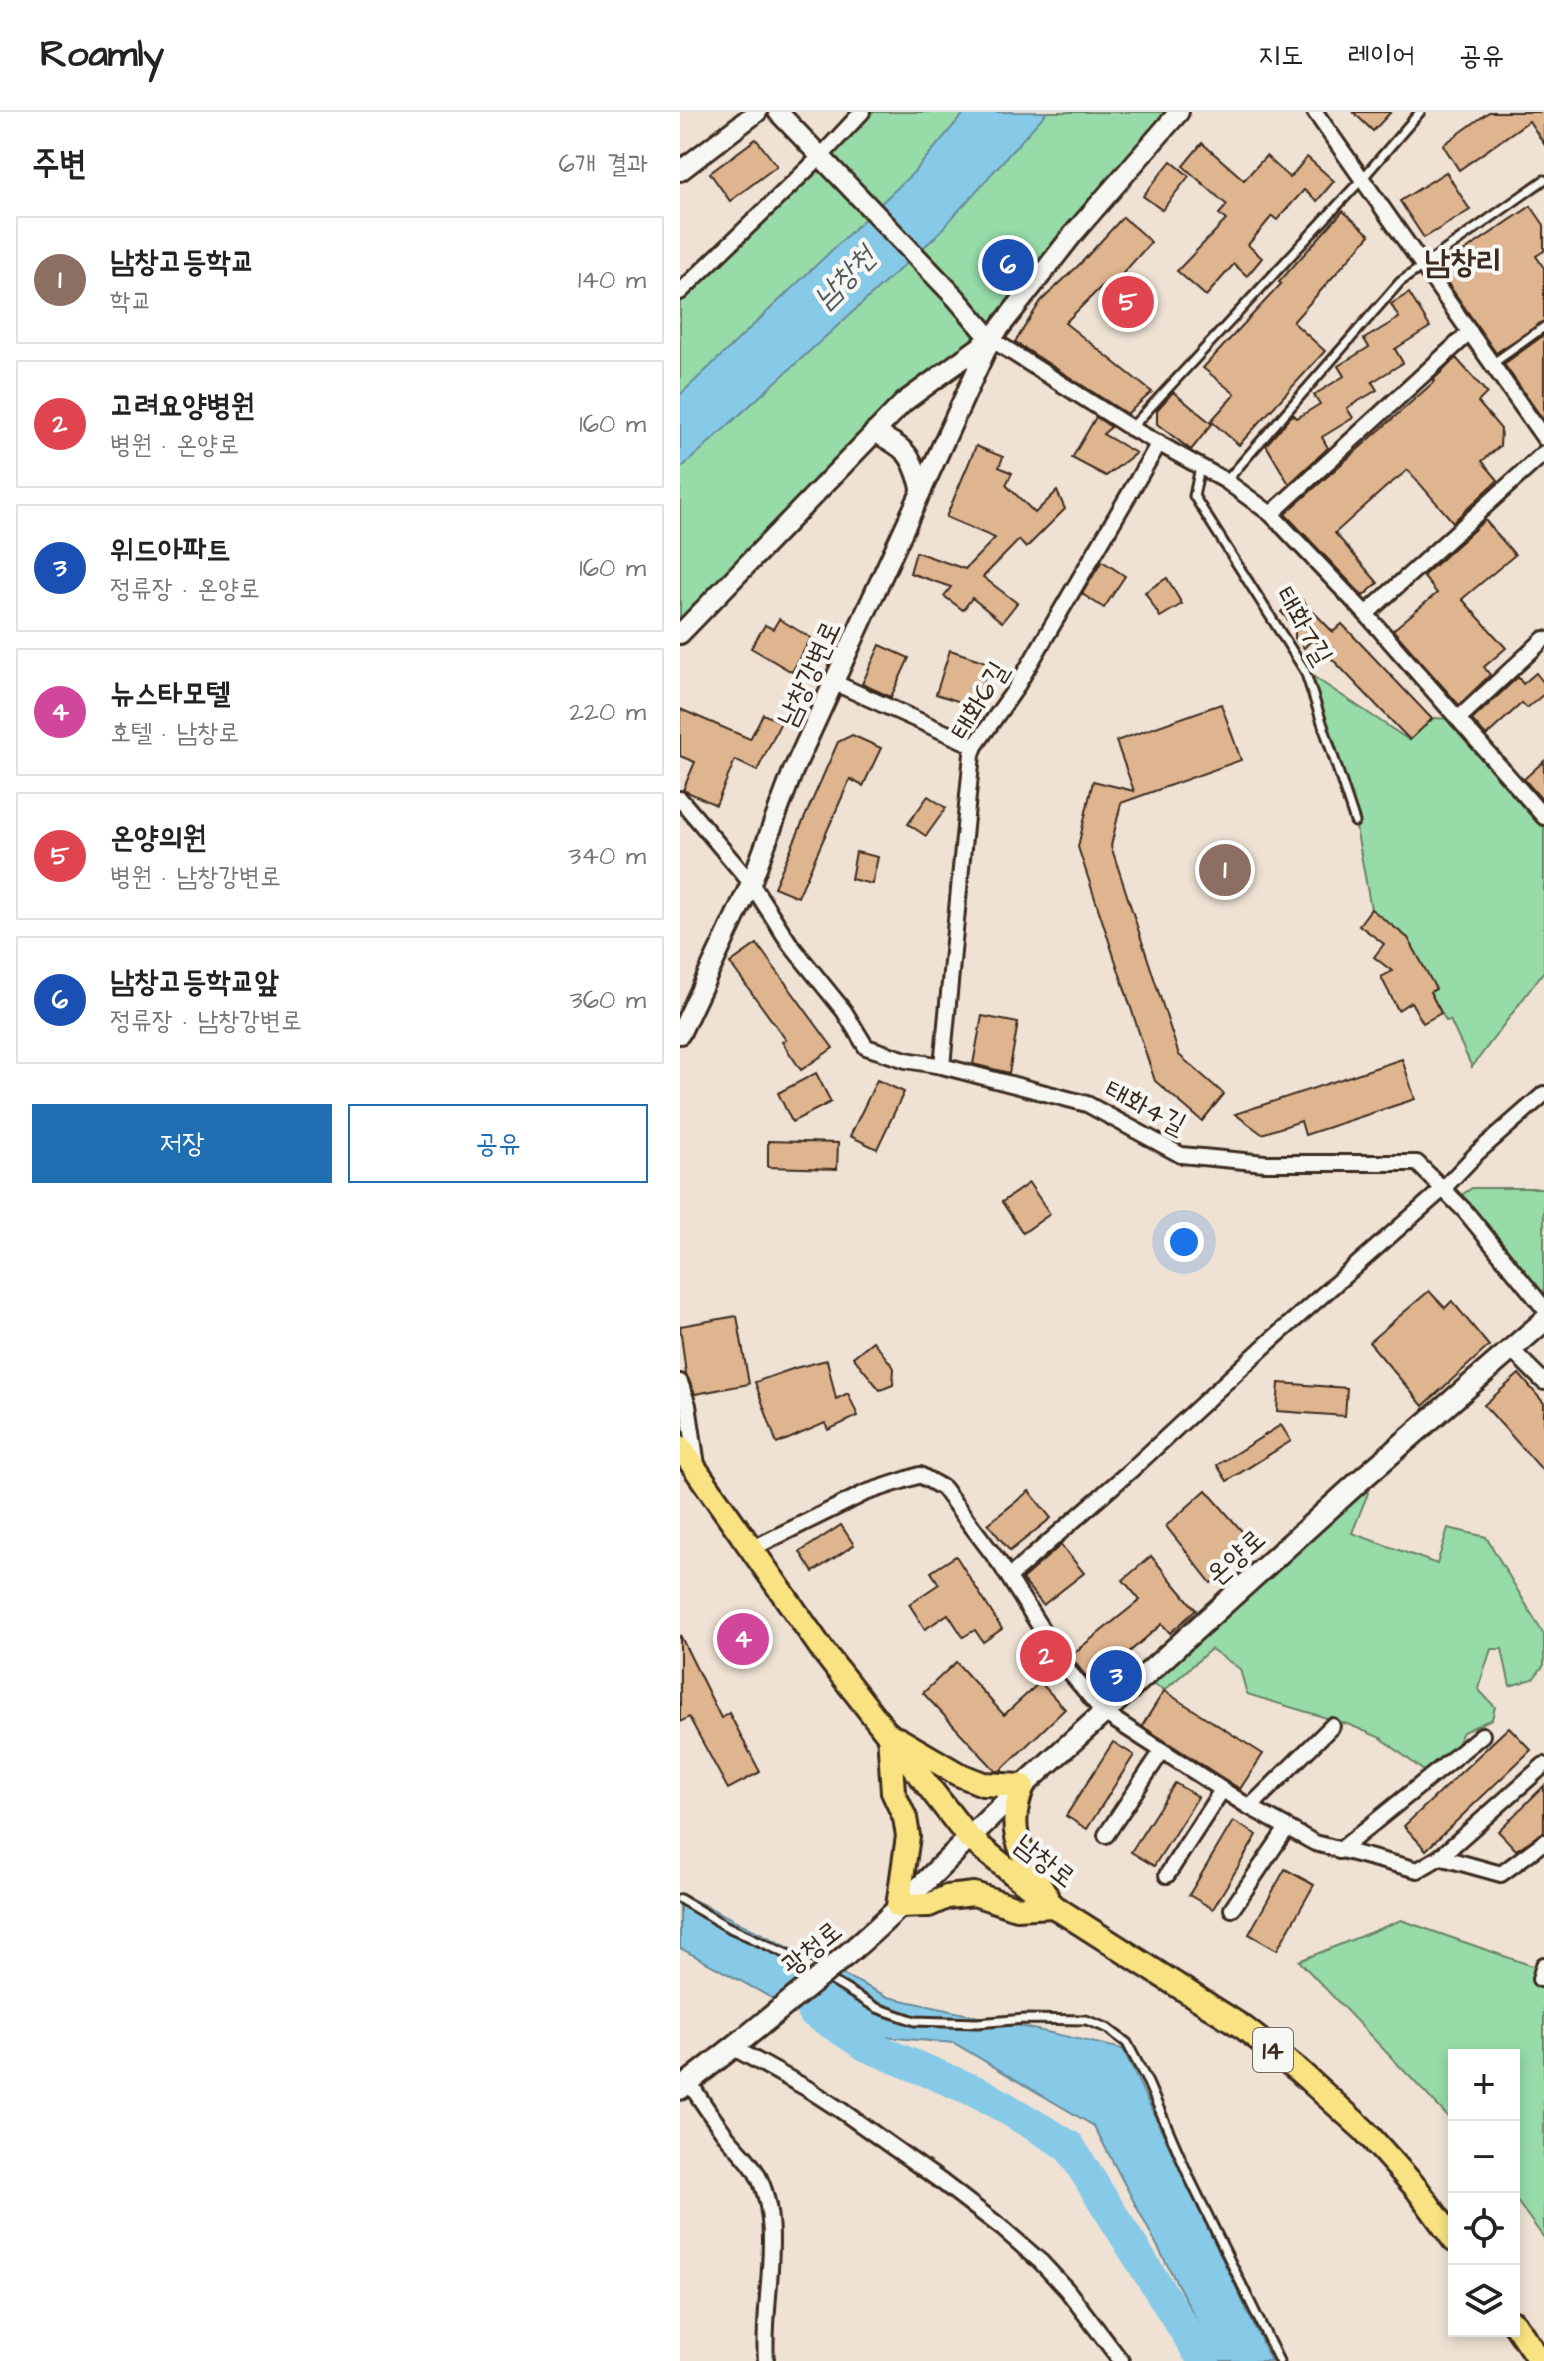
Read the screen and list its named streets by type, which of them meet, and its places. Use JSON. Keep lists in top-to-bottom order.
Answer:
{
  "streets": {
    "main road": [
      "온양로",
      "남창로",
      "광청로",
      "14"
    ],
    "street": [
      "태화7길",
      "남창강변로",
      "태화6길",
      "태화4길"
    ]
  },
  "crossings": [
    ["태화7길", "남창강변로"],
    ["태화7길", "태화6길"],
    ["남창강변로", "태화4길"],
    ["태화6길", "태화4길"],
    ["온양로", "남창로"],
    ["온양로", "광청로"],
    ["남창로", "광청로"]
  ],
  "districts": ["남창리"],
  "water": ["남창천"],
  "page": {
    "header": "Roamly",
    "nav": ["지도", "레이어", "공유"],
    "heading": ["주변", "6개 결과"],
    "list": [
      {
        "mark": "1",
        "name": "남창고등학교",
        "note": "학교",
        "value": "140 m"
      },
      {
        "mark": "2",
        "name": "고려요양병원",
        "note": "병원 · 온양로",
        "value": "160 m"
      },
      {
        "mark": "3",
        "name": "위드아파트",
        "note": "정류장 · 온양로",
        "value": "160 m"
      },
      {
        "mark": "4",
        "name": "뉴스타모텔",
        "note": "호텔 · 남창로",
        "value": "220 m"
      },
      {
        "mark": "5",
        "name": "온양의원",
        "note": "병원 · 남창강변로",
        "value": "340 m"
      },
      {
        "mark": "6",
        "name": "남창고등학교앞",
        "note": "정류장 · 남창강변로",
        "value": "360 m"
      }
    ],
    "pins": [
      "6",
      "5",
      "1",
      "4",
      "2",
      "3"
    ],
    "buttons": ["저장", "공유"],
    "map_buttons": ["+", "−"]
  }
}
